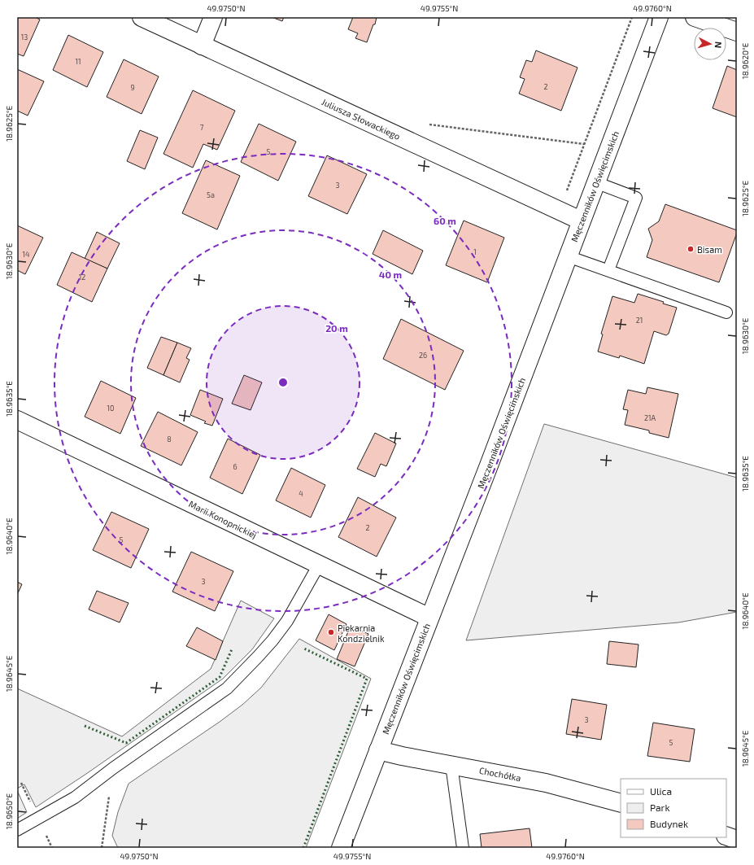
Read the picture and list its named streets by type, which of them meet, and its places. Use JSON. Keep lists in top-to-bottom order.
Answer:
{
  "streets": {
    "street": [
      "Juliusza Słowackiego",
      "Męczenników Oświęcimskich",
      "Marii Konopnickiej",
      "Chochółka"
    ]
  },
  "crossings": [
    ["Juliusza Słowackiego", "Męczenników Oświęcimskich"],
    ["Męczenników Oświęcimskich", "Marii Konopnickiej"],
    ["Męczenników Oświęcimskich", "Chochółka"]
  ],
  "places": ["Bisam", "Piekarnia Kondzielnik"],
  "house_numbers": [
    "13",
    "11",
    "2",
    "9",
    "7",
    "5",
    "3",
    "5a",
    "1",
    "14",
    "12",
    "21",
    "26",
    "10",
    "21A",
    "8",
    "6",
    "4",
    "2",
    "5",
    "3",
    "3",
    "5"
  ],
  "legend": ["Ulica", "Park", "Budynek"],
  "north": "right",
  "coordinates": [
    "49.9750°N",
    "49.9755°N",
    "49.9760°N",
    "18.9620°E",
    "18.9625°E",
    "18.9630°E",
    "18.9635°E",
    "18.9640°E",
    "18.9645°E",
    "18.9650°E"
  ],
  "rings": ["60 m", "40 m", "20 m"]
}
